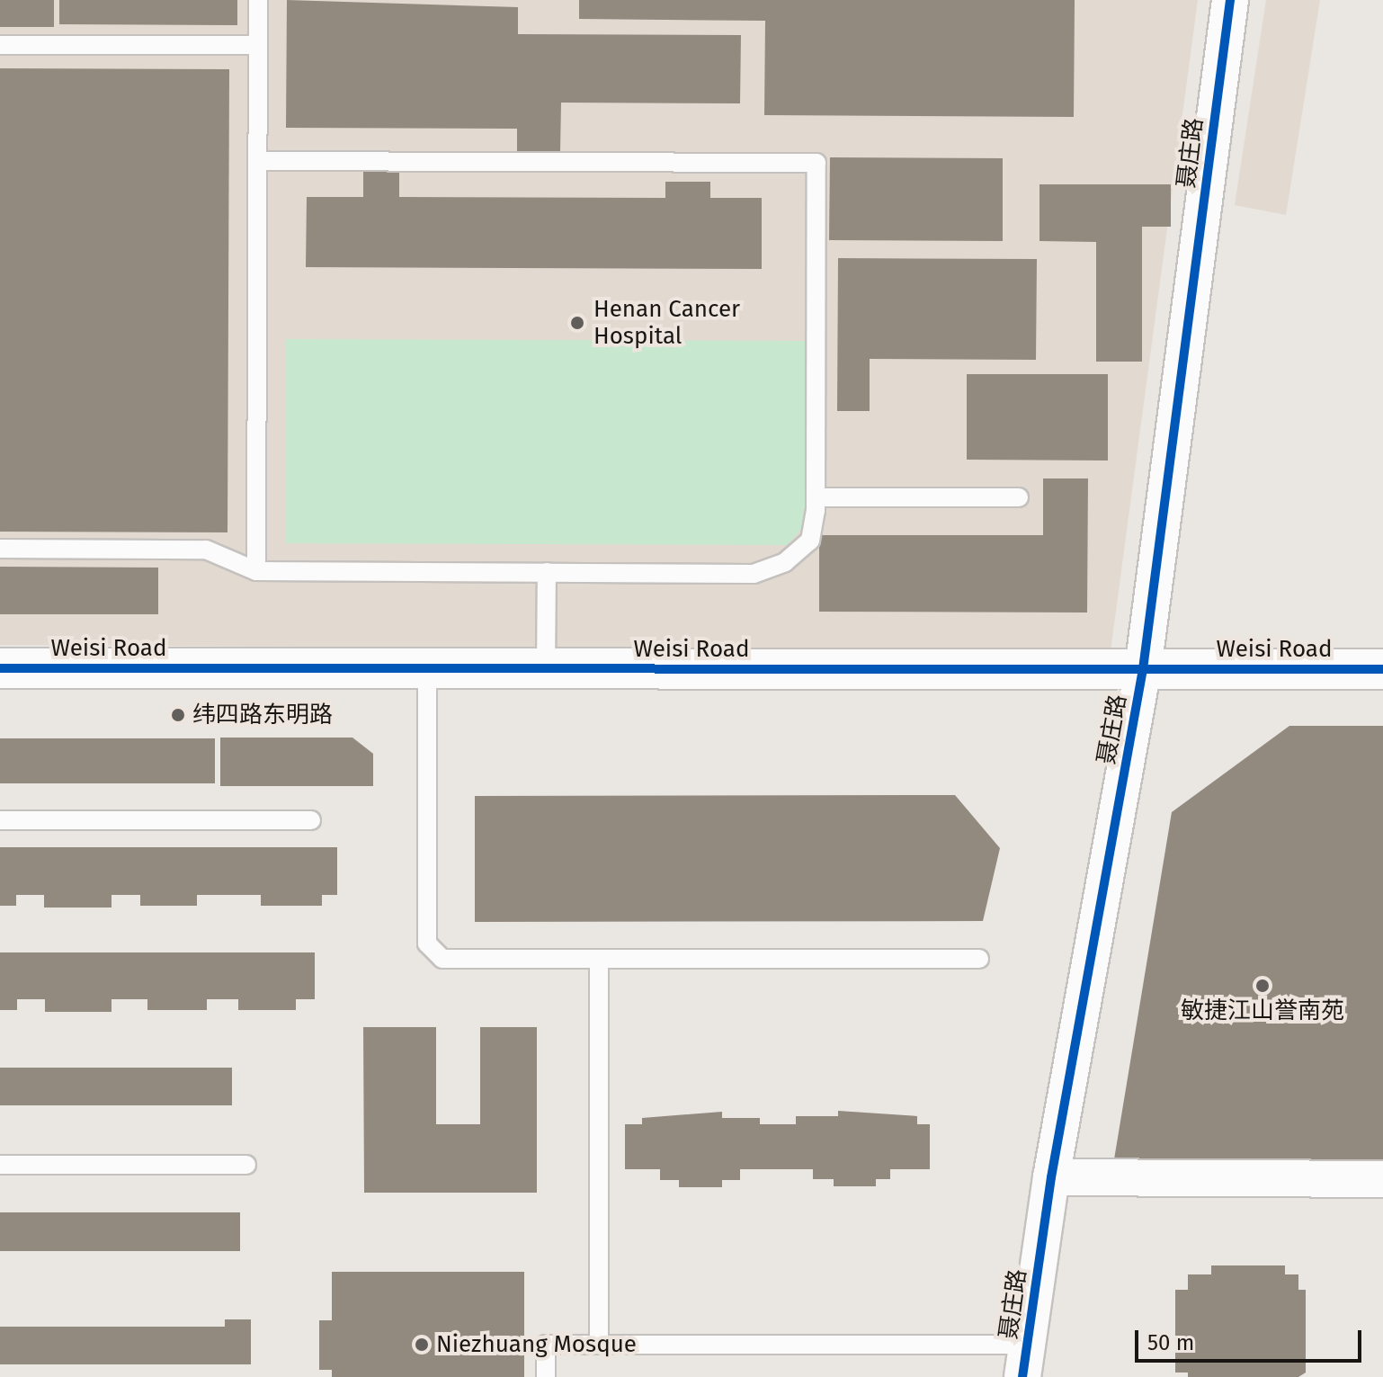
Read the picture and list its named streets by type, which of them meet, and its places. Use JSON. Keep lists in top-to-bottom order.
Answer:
{
  "streets": {
    "street": ["聂庄路", "Weisi Road"]
  },
  "crossings": [
    ["聂庄路", "Weisi Road"]
  ],
  "places": [
    "Henan Cancer Hospital",
    "纬四路东明路",
    "敏捷江山誉南苑",
    "Niezhuang Mosque"
  ],
  "scale_bar": "50 m"
}
